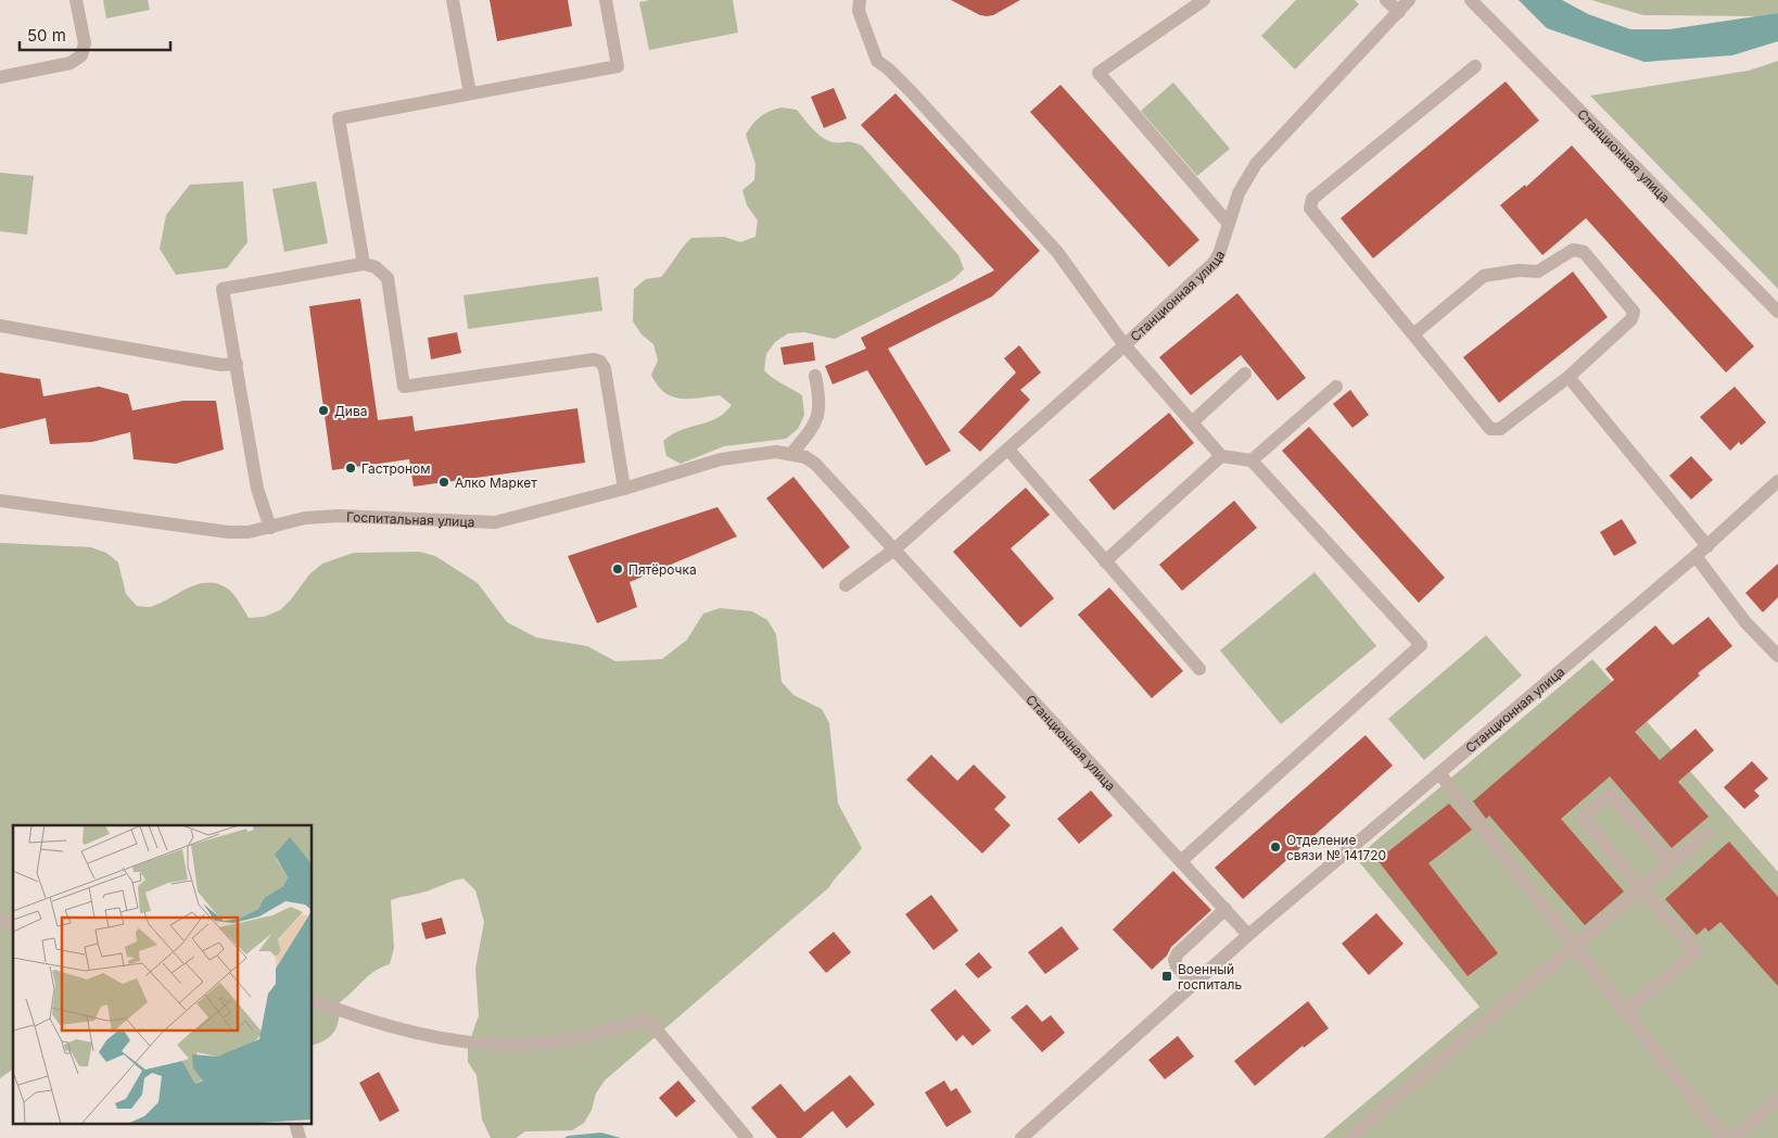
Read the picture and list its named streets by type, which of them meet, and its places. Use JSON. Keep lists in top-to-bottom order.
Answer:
{
  "streets": {
    "street": ["Станционная улица", "Госпитальная улица"]
  },
  "crossings": [
    ["Станционная улица", "Госпитальная улица"]
  ],
  "places": {
    "other": [
      "Дива",
      "Гастроном",
      "Алко Маркет",
      "Пятёрочка",
      "Отделение связи № 141720"
    ],
    "transit": ["Военный госпиталь"]
  },
  "scale_bar": "50 m"
}
